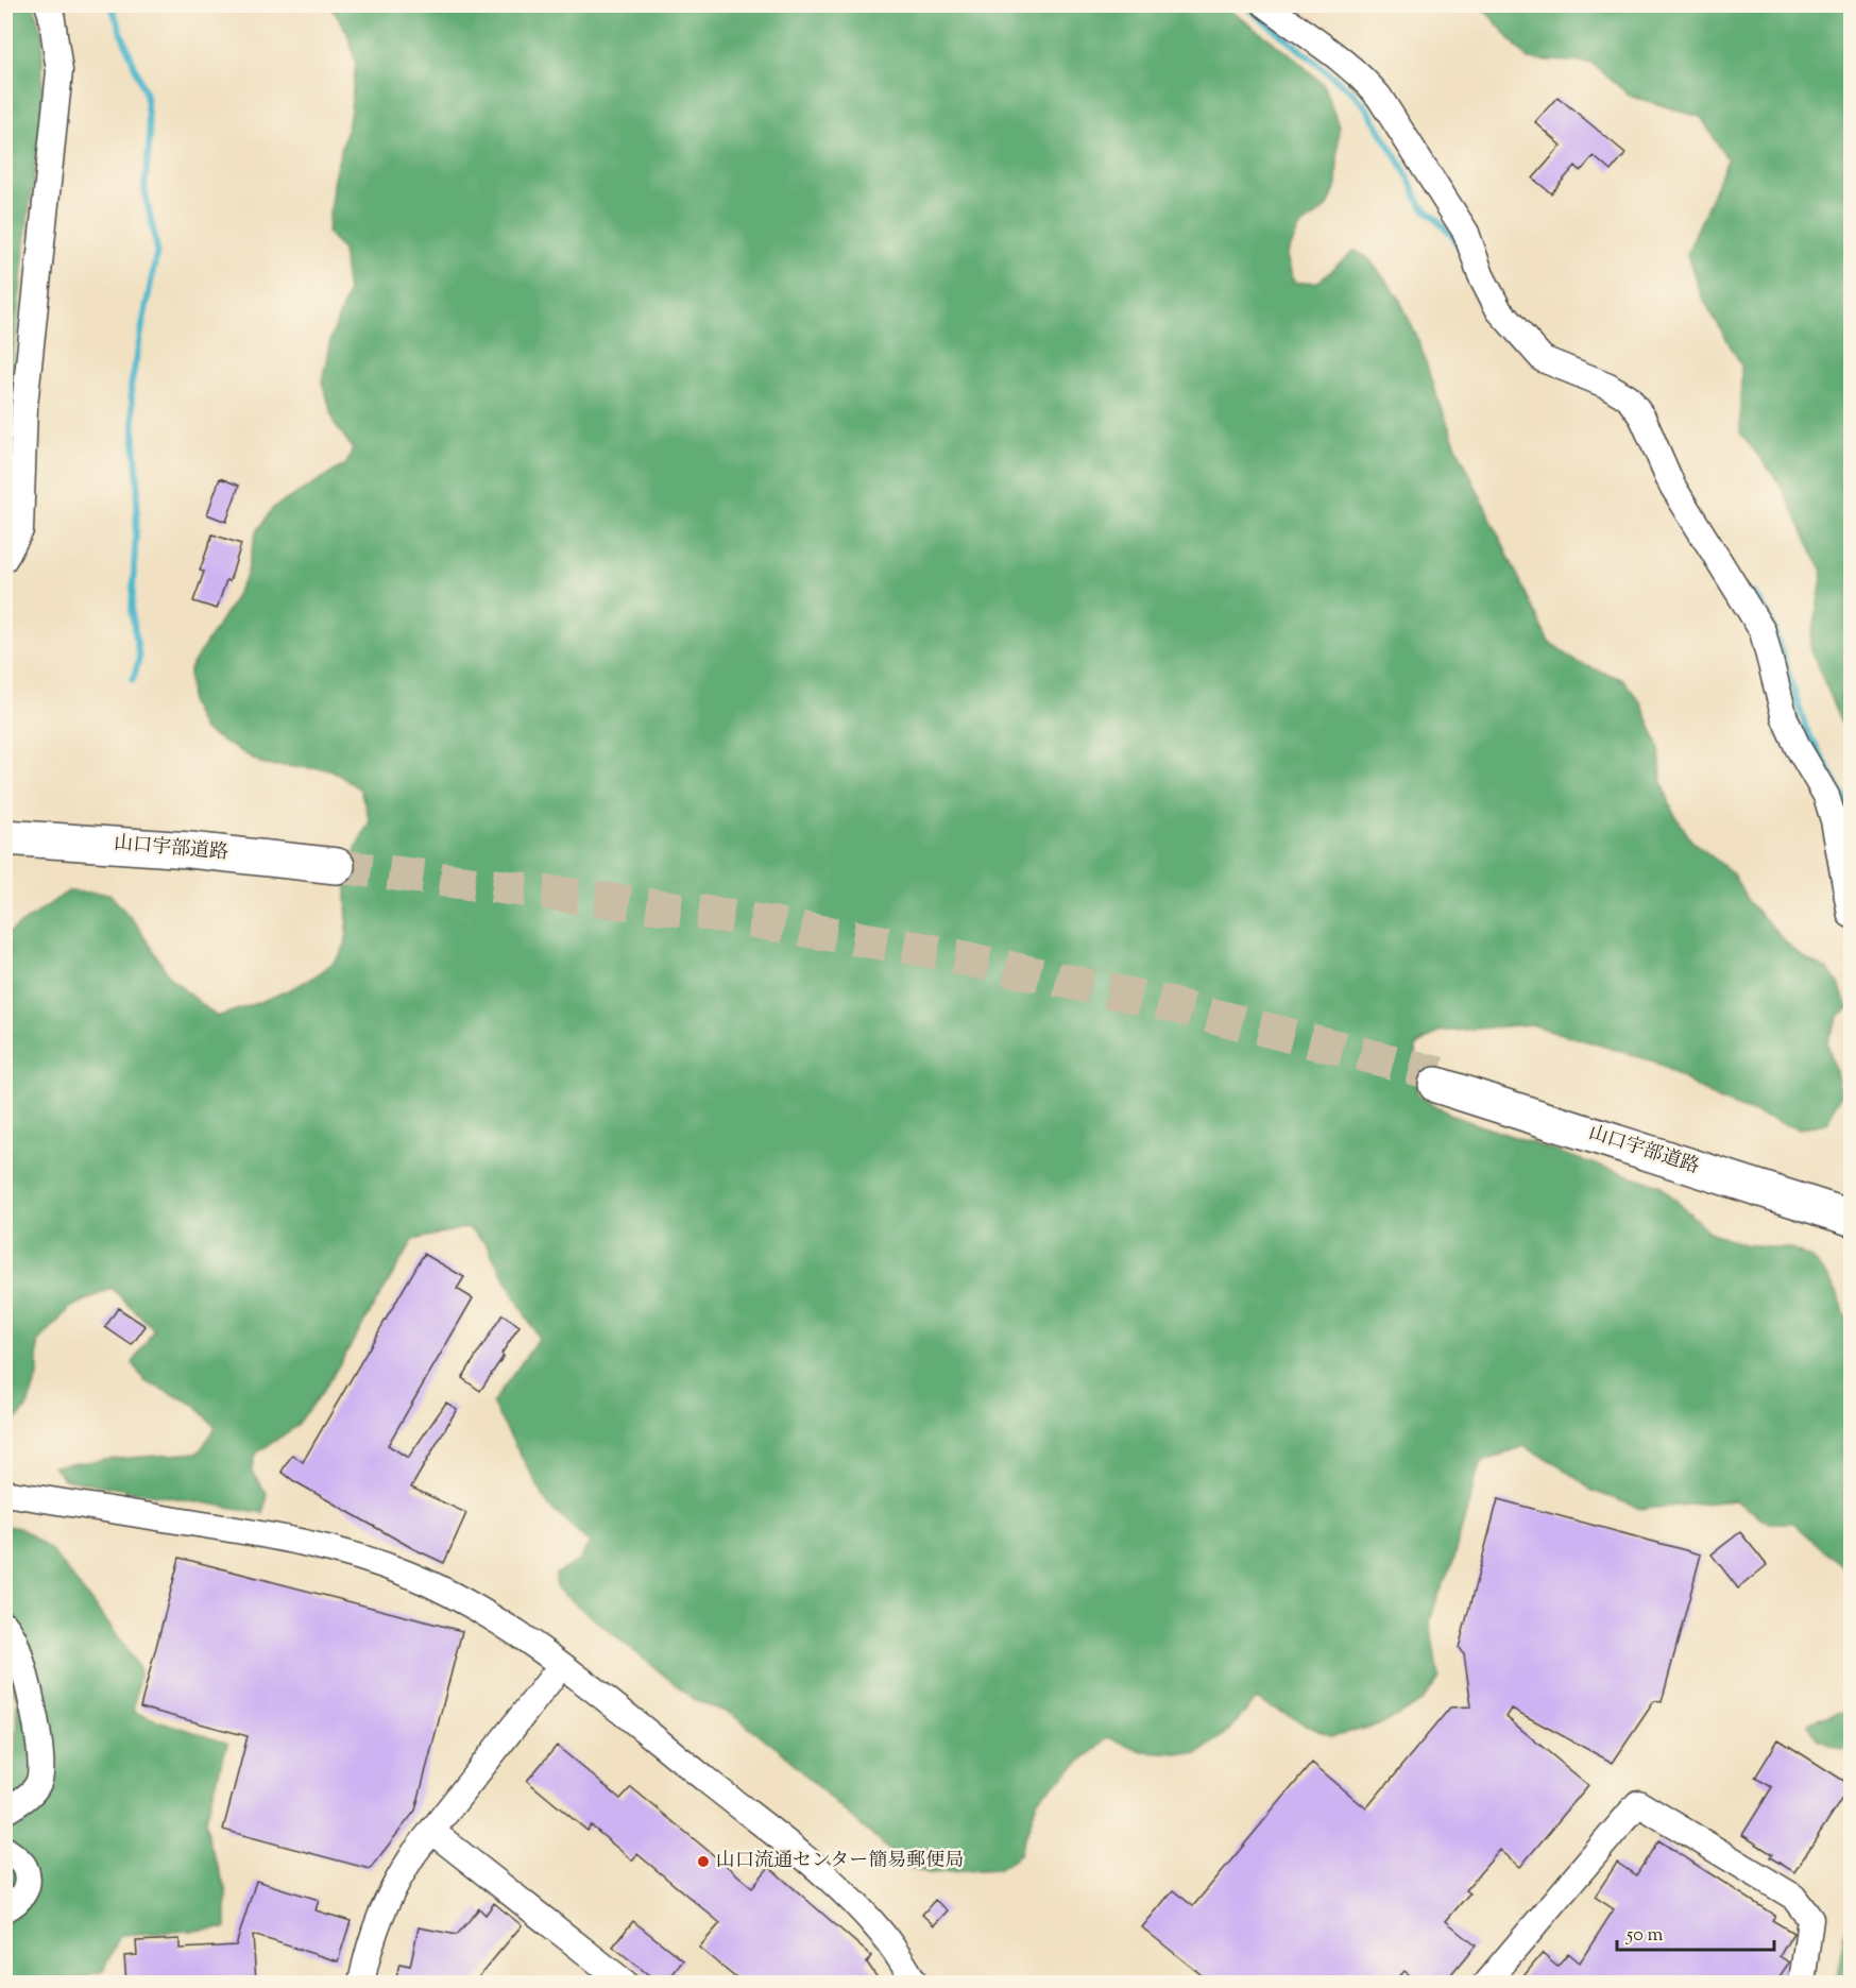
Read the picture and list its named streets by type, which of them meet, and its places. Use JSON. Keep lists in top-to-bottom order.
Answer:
{
  "streets": {
    "highway": ["山口宇部道路"]
  },
  "places": ["山口流通センター簡易郵便局"],
  "scale_bar": "50 m"
}
